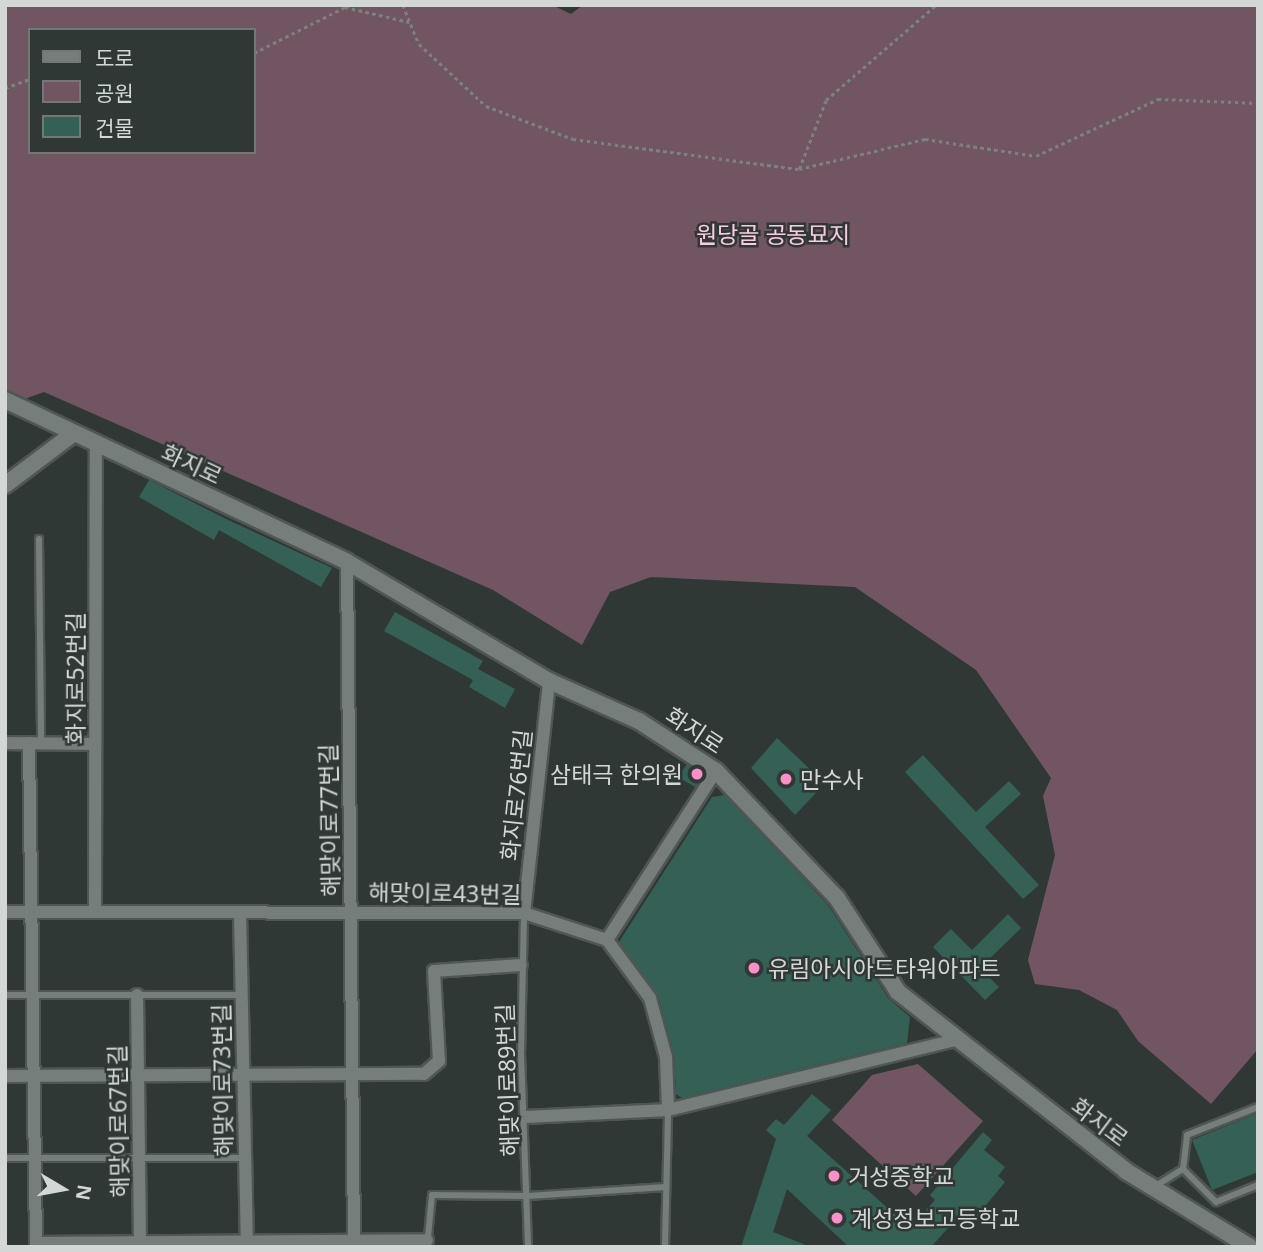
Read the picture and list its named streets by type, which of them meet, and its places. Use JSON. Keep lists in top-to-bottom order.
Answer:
{
  "streets": {
    "street": [
      "화지로",
      "화지로52번길",
      "화지로76번길",
      "해맞이로77번길",
      "해맞이로43번길",
      "해맞이로73번길",
      "해맞이로67번길"
    ],
    "lane": ["해맞이로89번길"]
  },
  "crossings": [
    ["화지로", "화지로52번길"],
    ["화지로", "화지로76번길"],
    ["화지로", "해맞이로77번길"],
    ["화지로52번길", "해맞이로43번길"],
    ["화지로76번길", "해맞이로43번길"],
    ["화지로76번길", "해맞이로89번길"],
    ["해맞이로77번길", "해맞이로43번길"],
    ["해맞이로43번길", "해맞이로73번길"],
    ["해맞이로43번길", "해맞이로89번길"]
  ],
  "parks": ["원당골 공동묘지"],
  "places": [
    "삼태극 한의원",
    "만수사",
    "유림아시아드타워아파트",
    "거성중학교",
    "계성정보고등학교"
  ],
  "legend": ["도로", "공원", "건물"],
  "north": "right"
}
